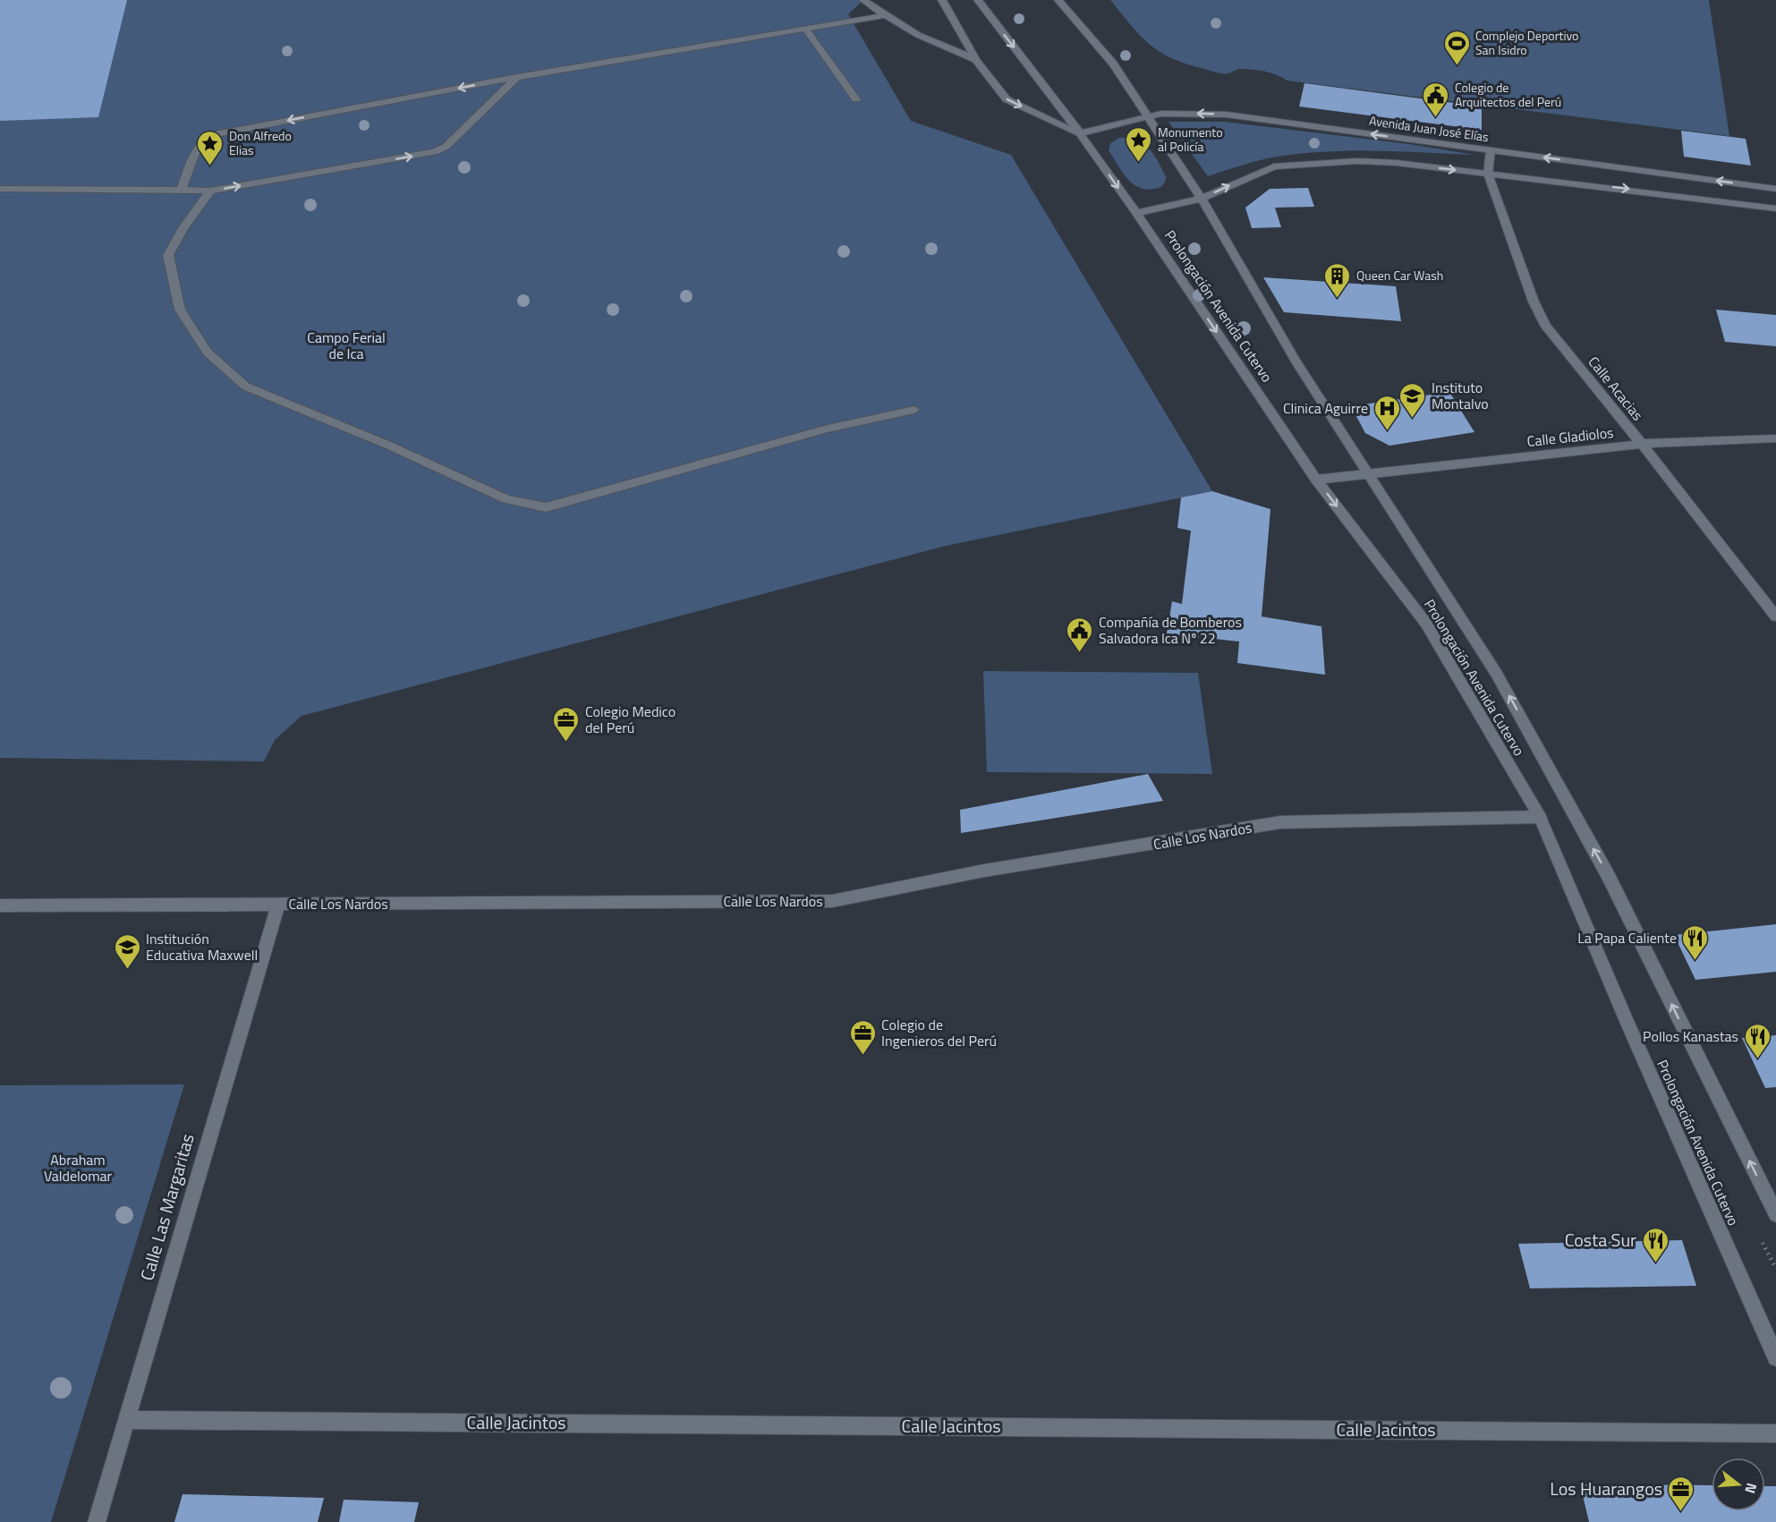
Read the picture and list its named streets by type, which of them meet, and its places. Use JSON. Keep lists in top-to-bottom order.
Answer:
{
  "streets": {
    "street": [
      "Avenida Juan José Elías",
      "Prolongación Avenida Cutervo",
      "Calle Acacias",
      "Calle Gladiolos",
      "Calle Los Nardos",
      "Calle Las Margaritas",
      "Calle Jacintos"
    ]
  },
  "crossings": [
    ["Avenida Juan José Elías", "Prolongación Avenida Cutervo"],
    ["Avenida Juan José Elías", "Calle Acacias"],
    ["Prolongación Avenida Cutervo", "Calle Gladiolos"],
    ["Prolongación Avenida Cutervo", "Calle Los Nardos"],
    ["Calle Acacias", "Calle Gladiolos"],
    ["Calle Los Nardos", "Calle Las Margaritas"],
    ["Calle Las Margaritas", "Calle Jacintos"]
  ],
  "parks": ["Campo Ferial de Ica", "Abraham Valdelomar"],
  "places": {
    "sports": ["Complejo Deportivo San Isidro"],
    "public building": ["Colegio de Arquitectos del Perú", "Compañía de Bomberos Salvadora Ica Nº 22"],
    "place": ["Monumento al Policía", "Don Alfredo Elias"],
    "building": ["Queen Car Wash"],
    "school or university": ["Instituto Montalvo", "Institución Educativa Maxwell"],
    "hospital": ["Clinica Aguirre"],
    "office": ["Colegio Medico del Perú", "Colegio de Ingenieros del Perú", "Los Huarangos"],
    "restaurant": ["La Papa Caliente", "Pollos Kanastas", "Costa Sur"]
  },
  "north": "right"
}
